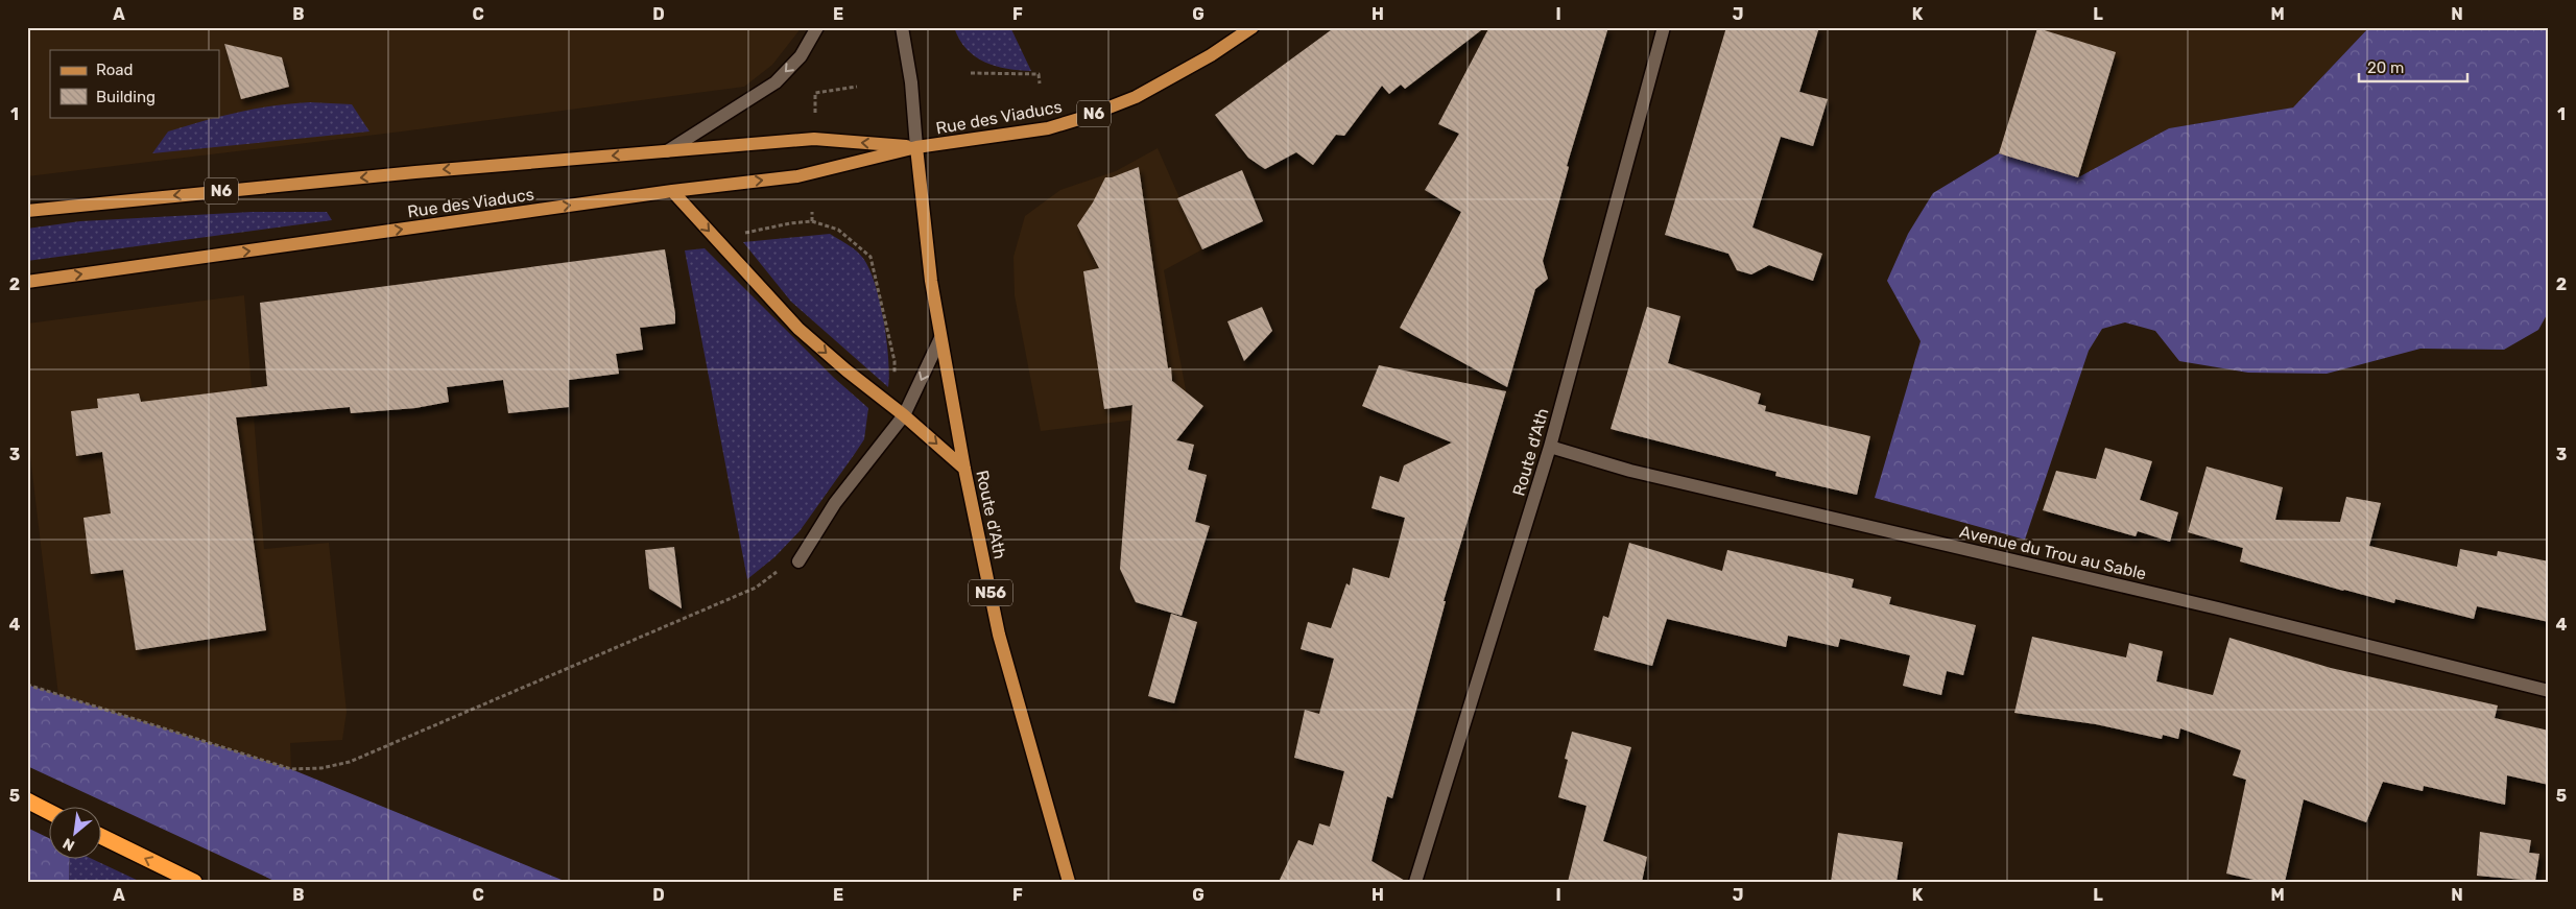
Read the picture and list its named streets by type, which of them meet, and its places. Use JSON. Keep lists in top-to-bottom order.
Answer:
{
  "streets": {
    "main road": [
      "N6",
      "Rue des Viaducs",
      "Route d'Ath",
      "N56"
    ],
    "street": ["Avenue du Trou au Sable"]
  },
  "crossings": [
    ["Rue des Viaducs", "Route d'Ath"],
    ["Route d'Ath", "Avenue du Trou au Sable"]
  ],
  "legend": ["Road", "Building"],
  "scale_bar": "20 m",
  "north": "bottom left",
  "grid": {
    "columns": [
      "A",
      "B",
      "C",
      "D",
      "E",
      "F",
      "G",
      "H",
      "I",
      "J",
      "K",
      "L",
      "M",
      "N"
    ],
    "rows": [
      "1",
      "2",
      "3",
      "4",
      "5"
    ]
  }
}
